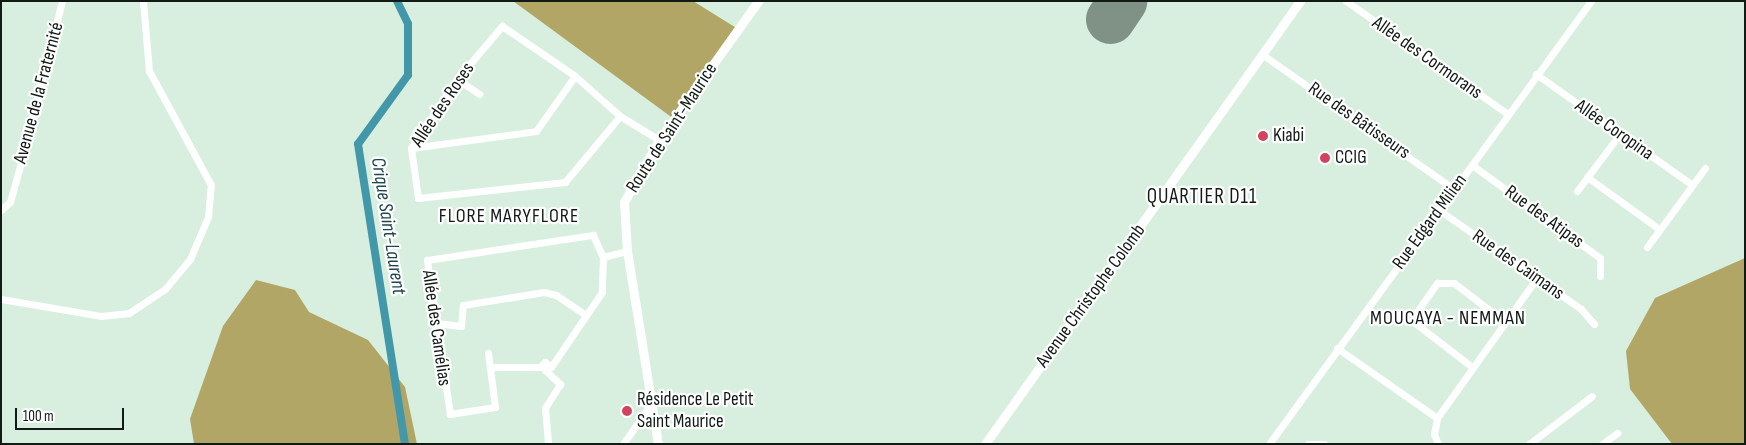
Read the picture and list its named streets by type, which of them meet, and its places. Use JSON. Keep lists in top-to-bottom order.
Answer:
{
  "streets": {
    "street": [
      "Allée des Cormorans",
      "Avenue de la Fraternité",
      "Allée des Roses",
      "Rue des Bâtisseurs",
      "Route de Saint-Maurice",
      "Allée Coropina",
      "Rue des Atipas",
      "Rue Edgard Milien",
      "Rue des Caïmans",
      "Avenue Christophe Colomb",
      "Allée des Camélias"
    ]
  },
  "crossings": [
    ["Allée des Cormorans", "Rue Edgard Milien"],
    ["Allée des Roses", "Route de Saint-Maurice"],
    ["Rue des Bâtisseurs", "Rue Edgard Milien"],
    ["Rue des Bâtisseurs", "Avenue Christophe Colomb"],
    ["Allée Coropina", "Rue Edgard Milien"],
    ["Rue des Atipas", "Rue Edgard Milien"],
    ["Rue Edgard Milien", "Rue des Caïmans"]
  ],
  "districts": ["QUARTIER D11", "FLORE MARYFLORE", "MOUCAYA - NEMMAN"],
  "water": ["Crique Saint-Laurent"],
  "places": ["Kiabi", "CCIG", "Résidence Le Petit Saint Maurice"],
  "scale_bar": "100 m"
}
